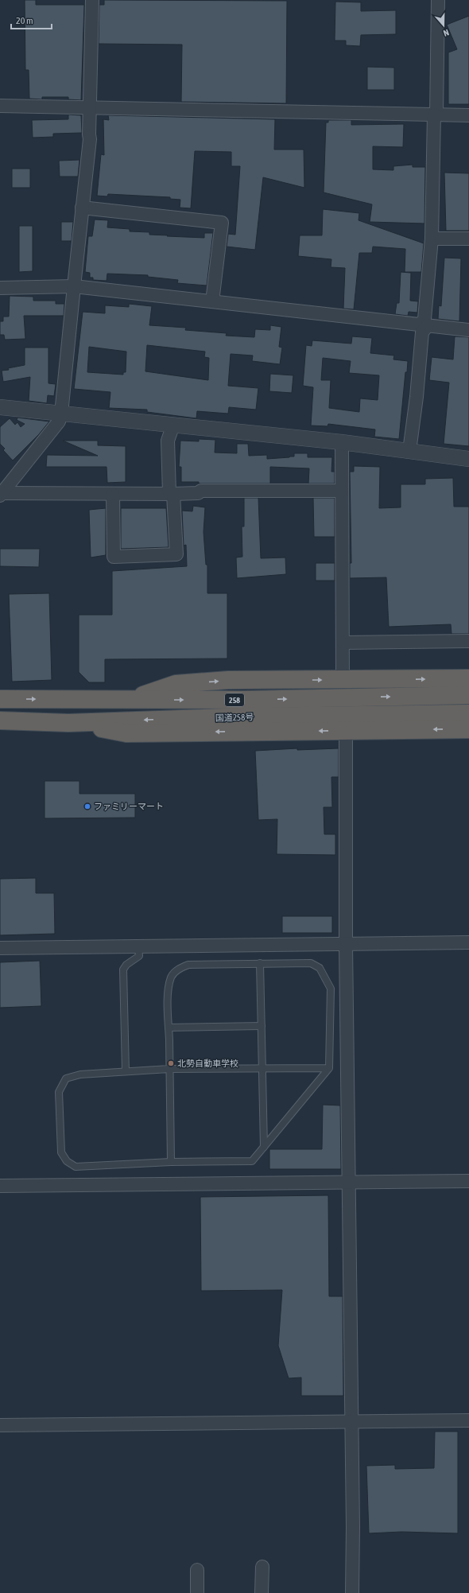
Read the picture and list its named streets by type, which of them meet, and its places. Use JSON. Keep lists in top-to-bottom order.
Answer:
{
  "streets": {
    "highway": ["258", "国道258号"]
  },
  "places": ["ファミリーマート", "北勢自動車学校"],
  "scale_bar": "20 m",
  "north": "bottom"
}
